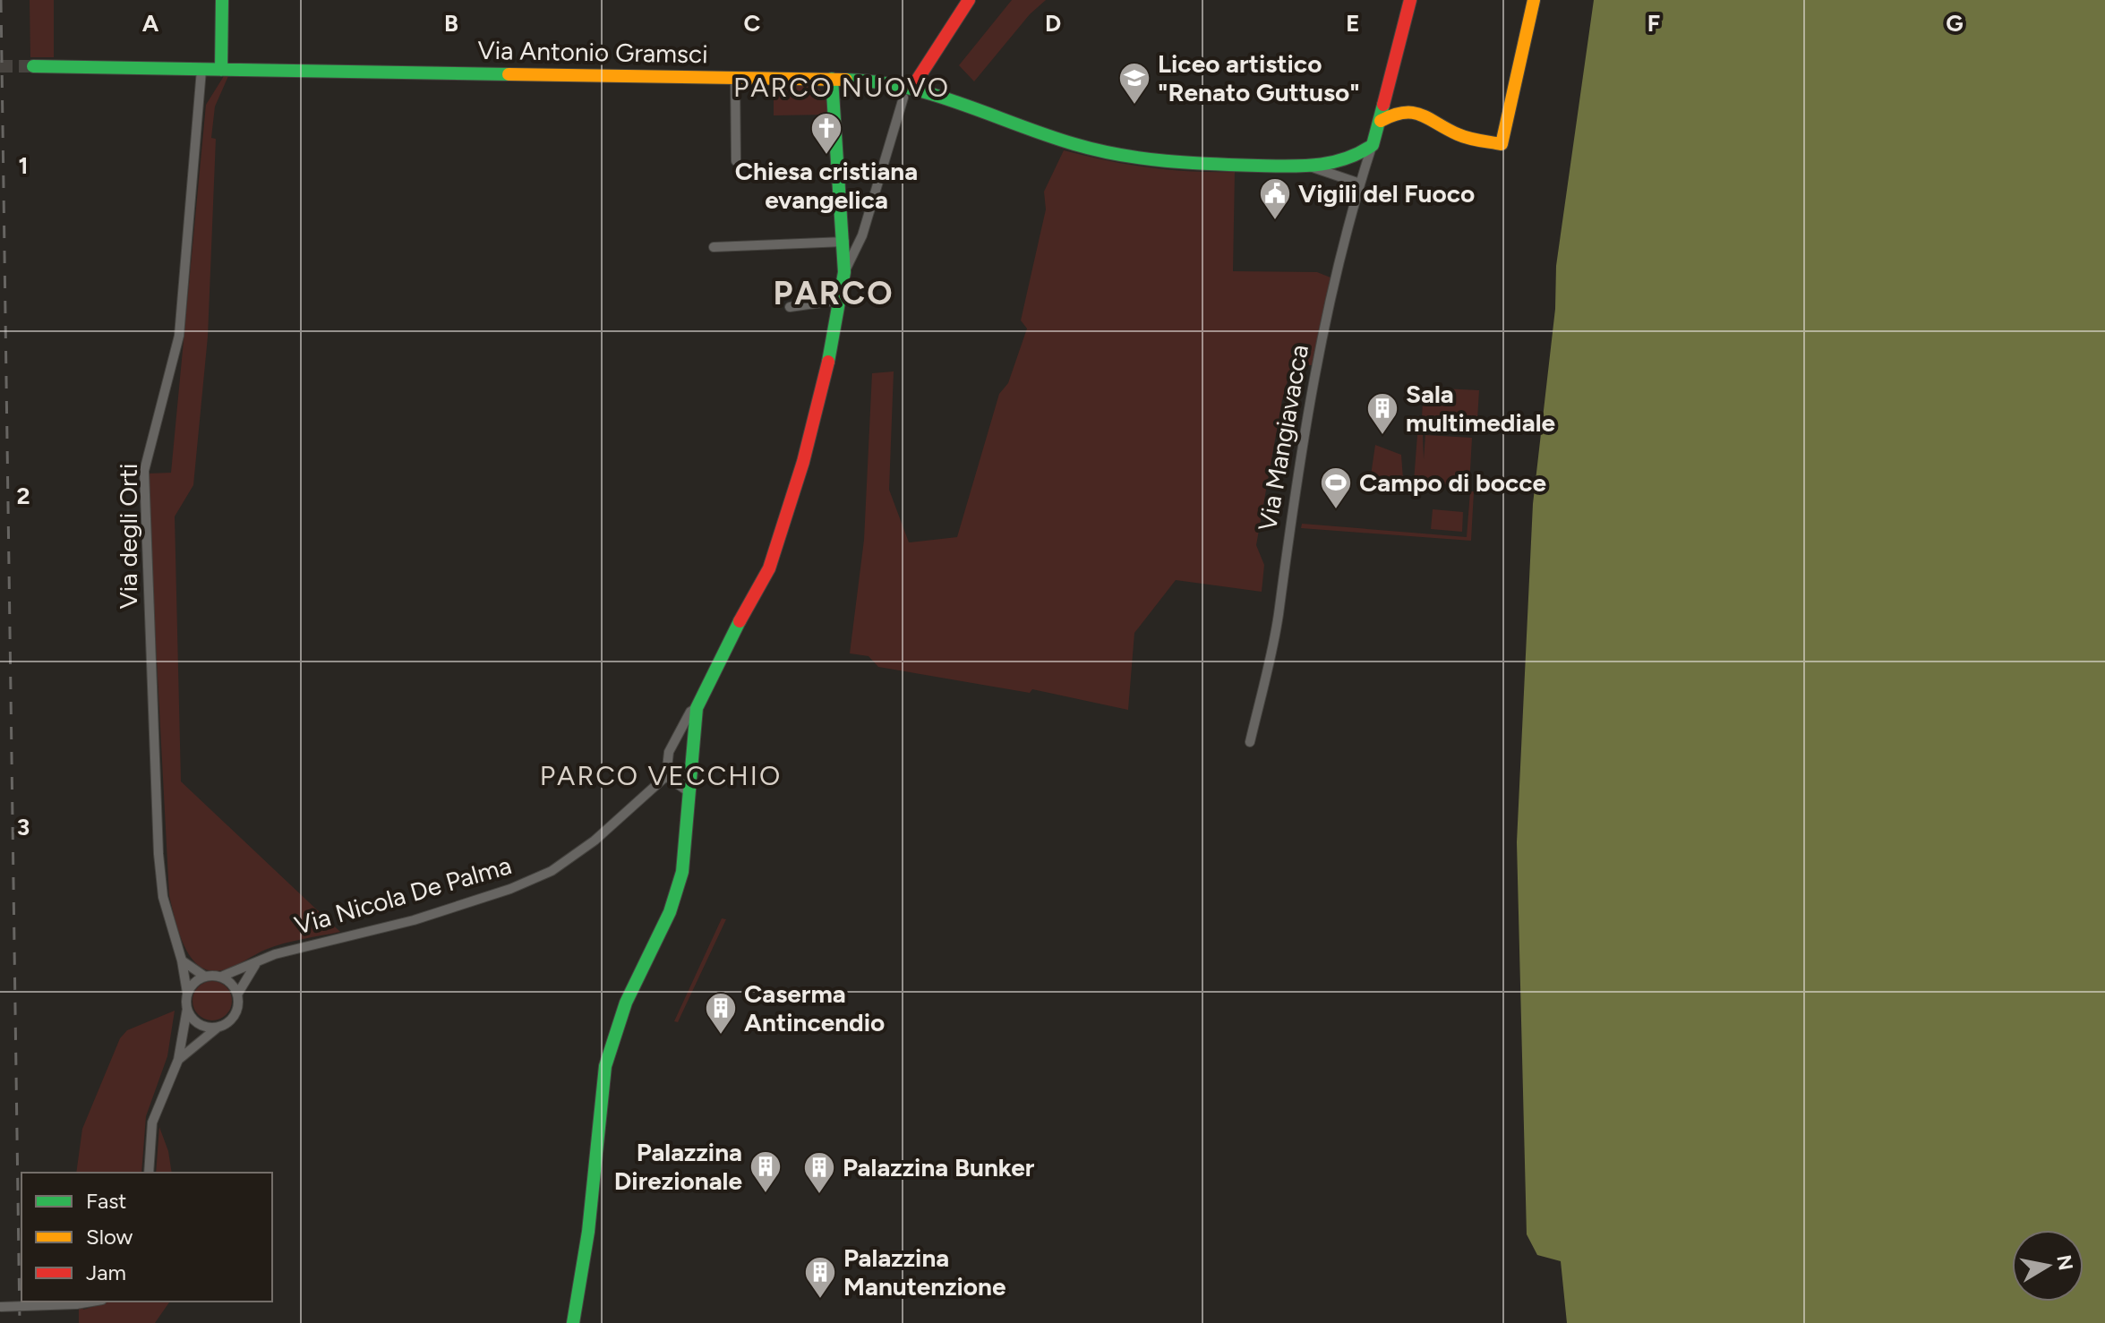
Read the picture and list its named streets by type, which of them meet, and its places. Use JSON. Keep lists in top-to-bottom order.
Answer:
{
  "streets": {
    "main road": ["Via Antonio Gramsci"],
    "street": ["Via Mangiavacca", "Via degli Orti", "Via Nicola De Palma"]
  },
  "crossings": [
    ["Via Antonio Gramsci", "Via Mangiavacca"],
    ["Via Antonio Gramsci", "Via degli Orti"],
    ["Via degli Orti", "Via Nicola De Palma"]
  ],
  "districts": ["PARCO NUOVO", "PARCO", "PARCO VECCHIO"],
  "places": {
    "school or university": ["Liceo artistico \"Renato Guttuso\""],
    "church": ["Chiesa cristiana evangelica"],
    "public building": ["Vigili del Fuoco"],
    "building": [
      "Sala multimediale",
      "Caserma Antincendio",
      "Palazzina Direzionale",
      "Palazzina Bunker",
      "Palazzina Manutenzione"
    ],
    "sports": ["Campo di bocce"]
  },
  "legend": ["Fast", "Slow", "Jam"],
  "north": "right",
  "grid": {
    "columns": [
      "A",
      "B",
      "C",
      "D",
      "E",
      "F",
      "G"
    ],
    "rows": ["1", "2", "3"]
  }
}
